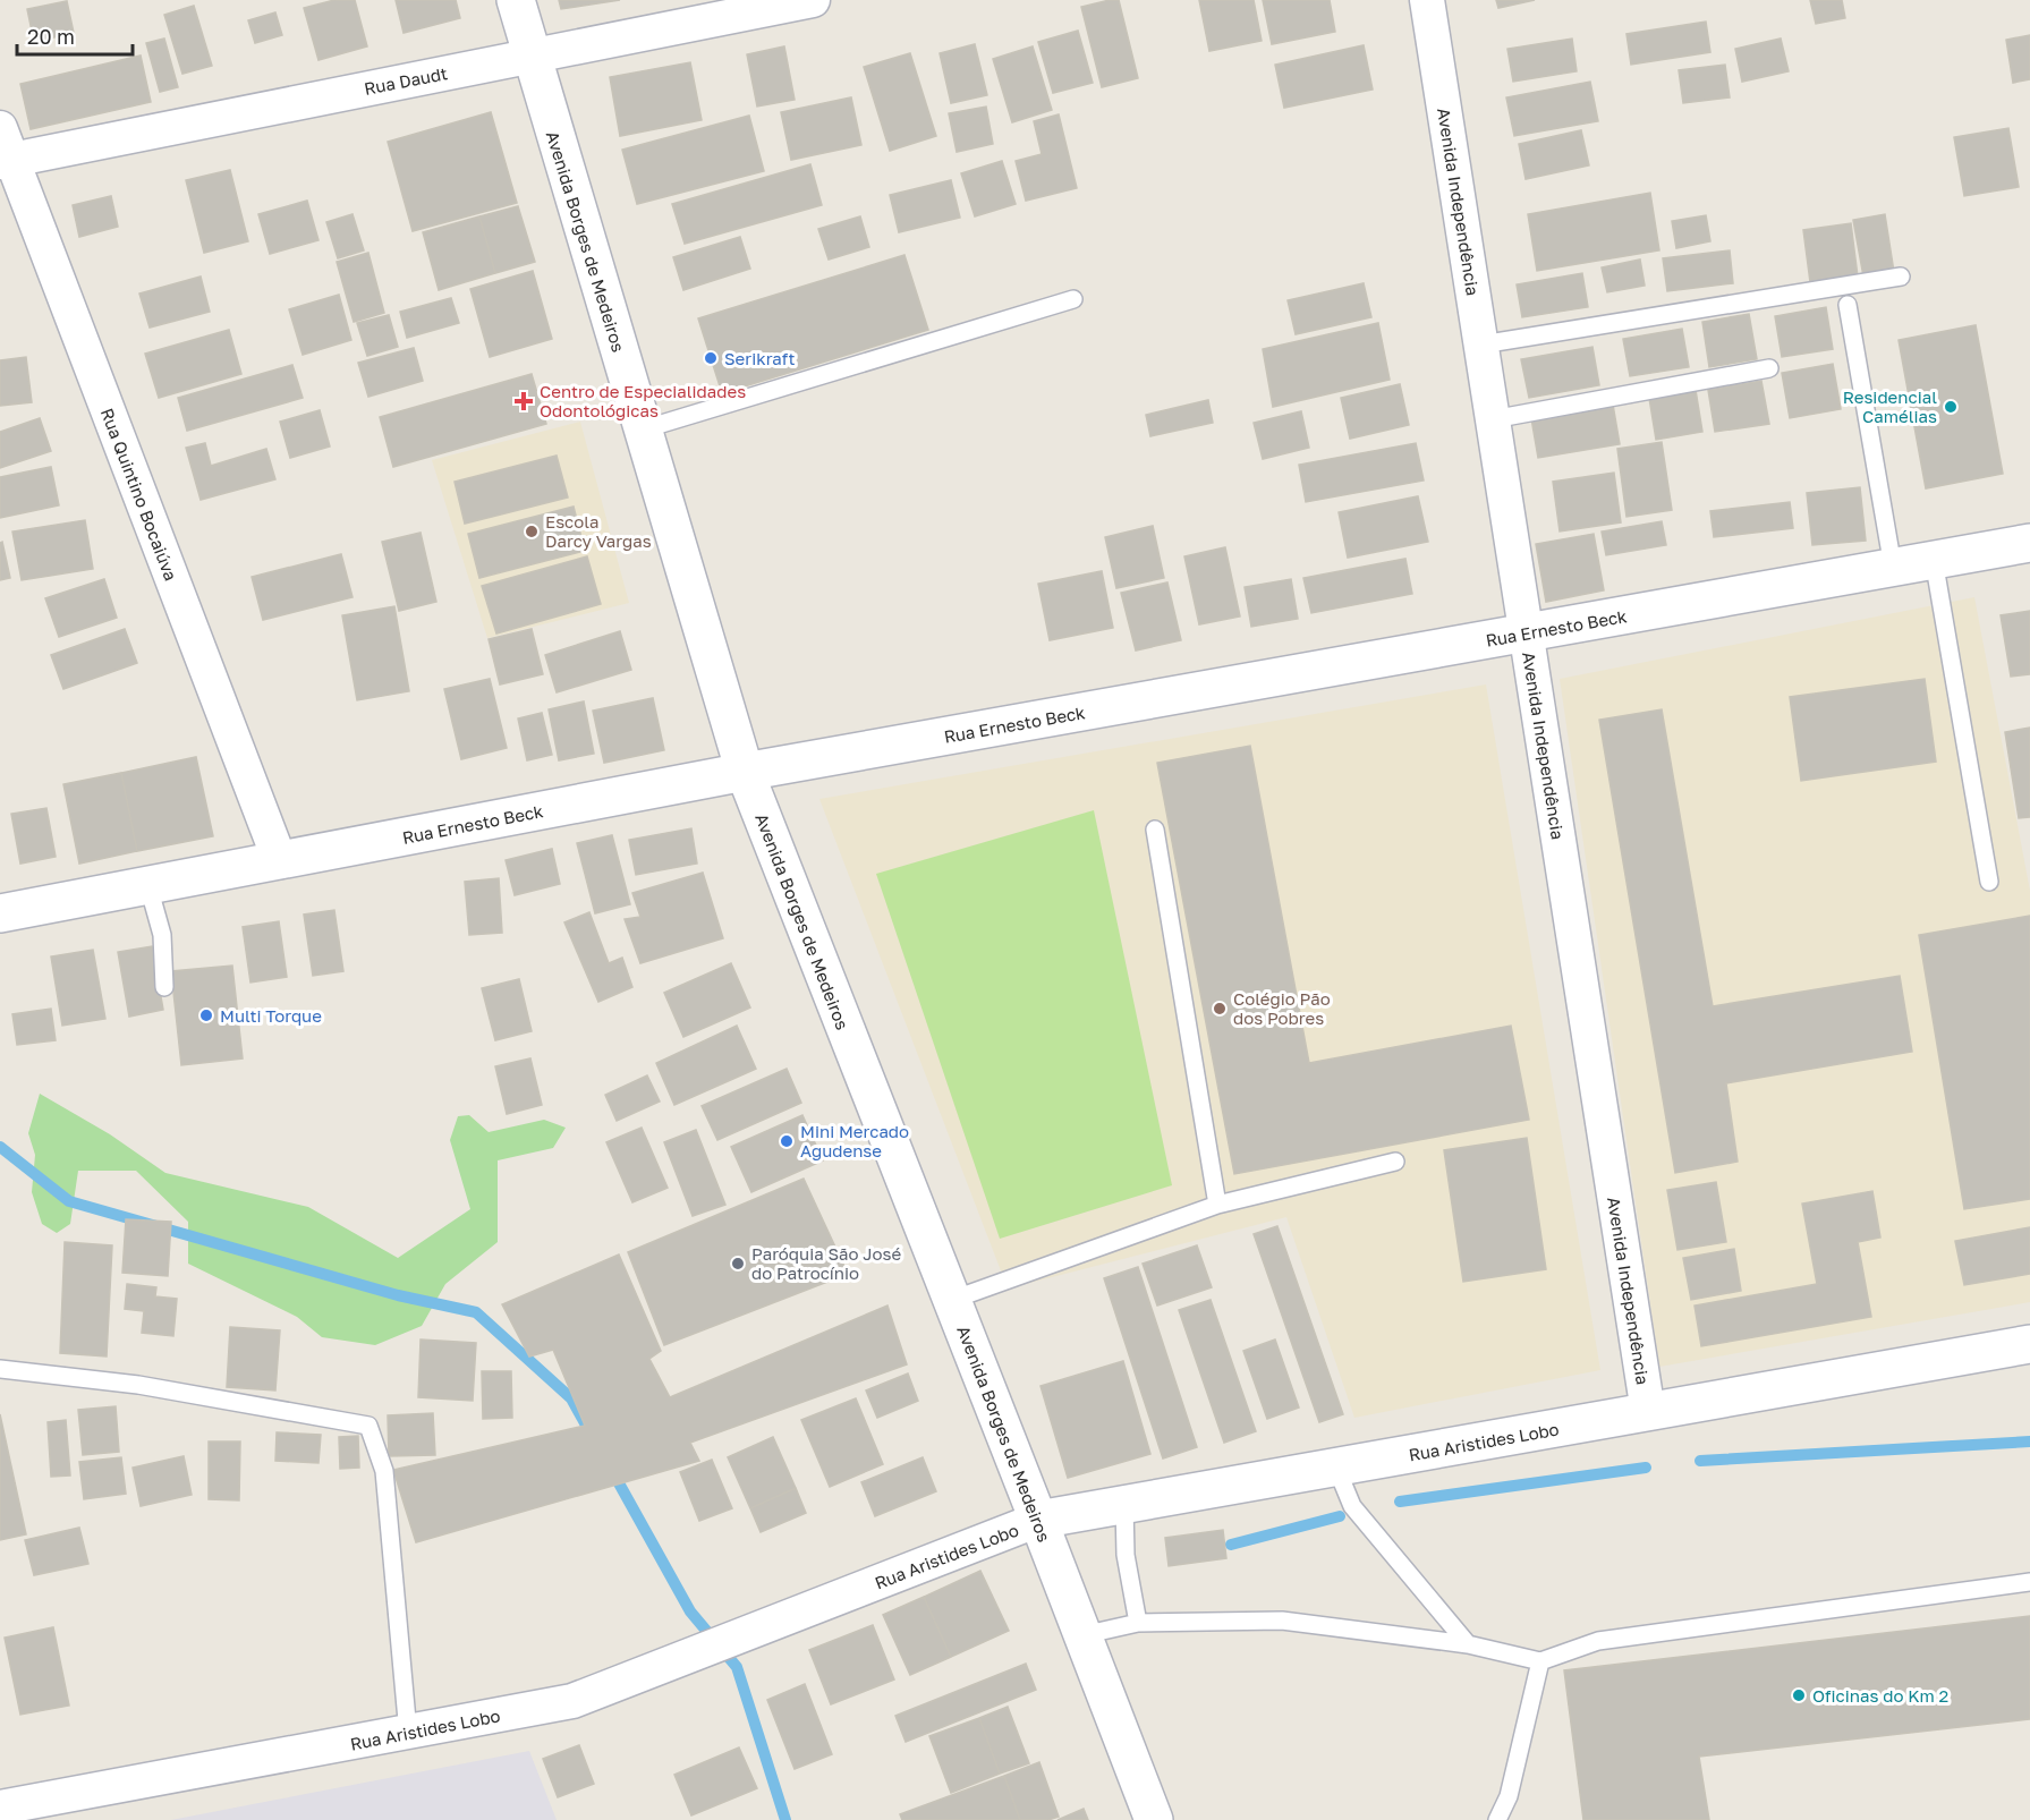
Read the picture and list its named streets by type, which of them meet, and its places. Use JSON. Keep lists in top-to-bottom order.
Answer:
{
  "streets": {
    "street": [
      "Rua Daudt",
      "Avenida Independência",
      "Avenida Borges de Medeiros",
      "Rua Quintino Bocaiúva",
      "Rua Ernesto Beck",
      "Rua Aristides Lobo"
    ]
  },
  "crossings": [
    ["Rua Daudt", "Avenida Borges de Medeiros"],
    ["Rua Daudt", "Rua Quintino Bocaiúva"],
    ["Avenida Independência", "Rua Ernesto Beck"],
    ["Avenida Independência", "Rua Aristides Lobo"],
    ["Avenida Borges de Medeiros", "Rua Ernesto Beck"],
    ["Avenida Borges de Medeiros", "Rua Aristides Lobo"],
    ["Rua Quintino Bocaiúva", "Rua Ernesto Beck"]
  ],
  "places": {
    "other": [
      "Serikraft",
      "Residencial Camélias",
      "Escola Darcy Vargas",
      "Colégio Pão dos Pobres",
      "Multi Torque",
      "Mini Mercado Agudense",
      "Paróquia São José do Patrocínio",
      "Oficinas do Km 2"
    ],
    "health": ["Centro de Especialidades Odontológicas"]
  },
  "scale_bar": "20 m"
}
